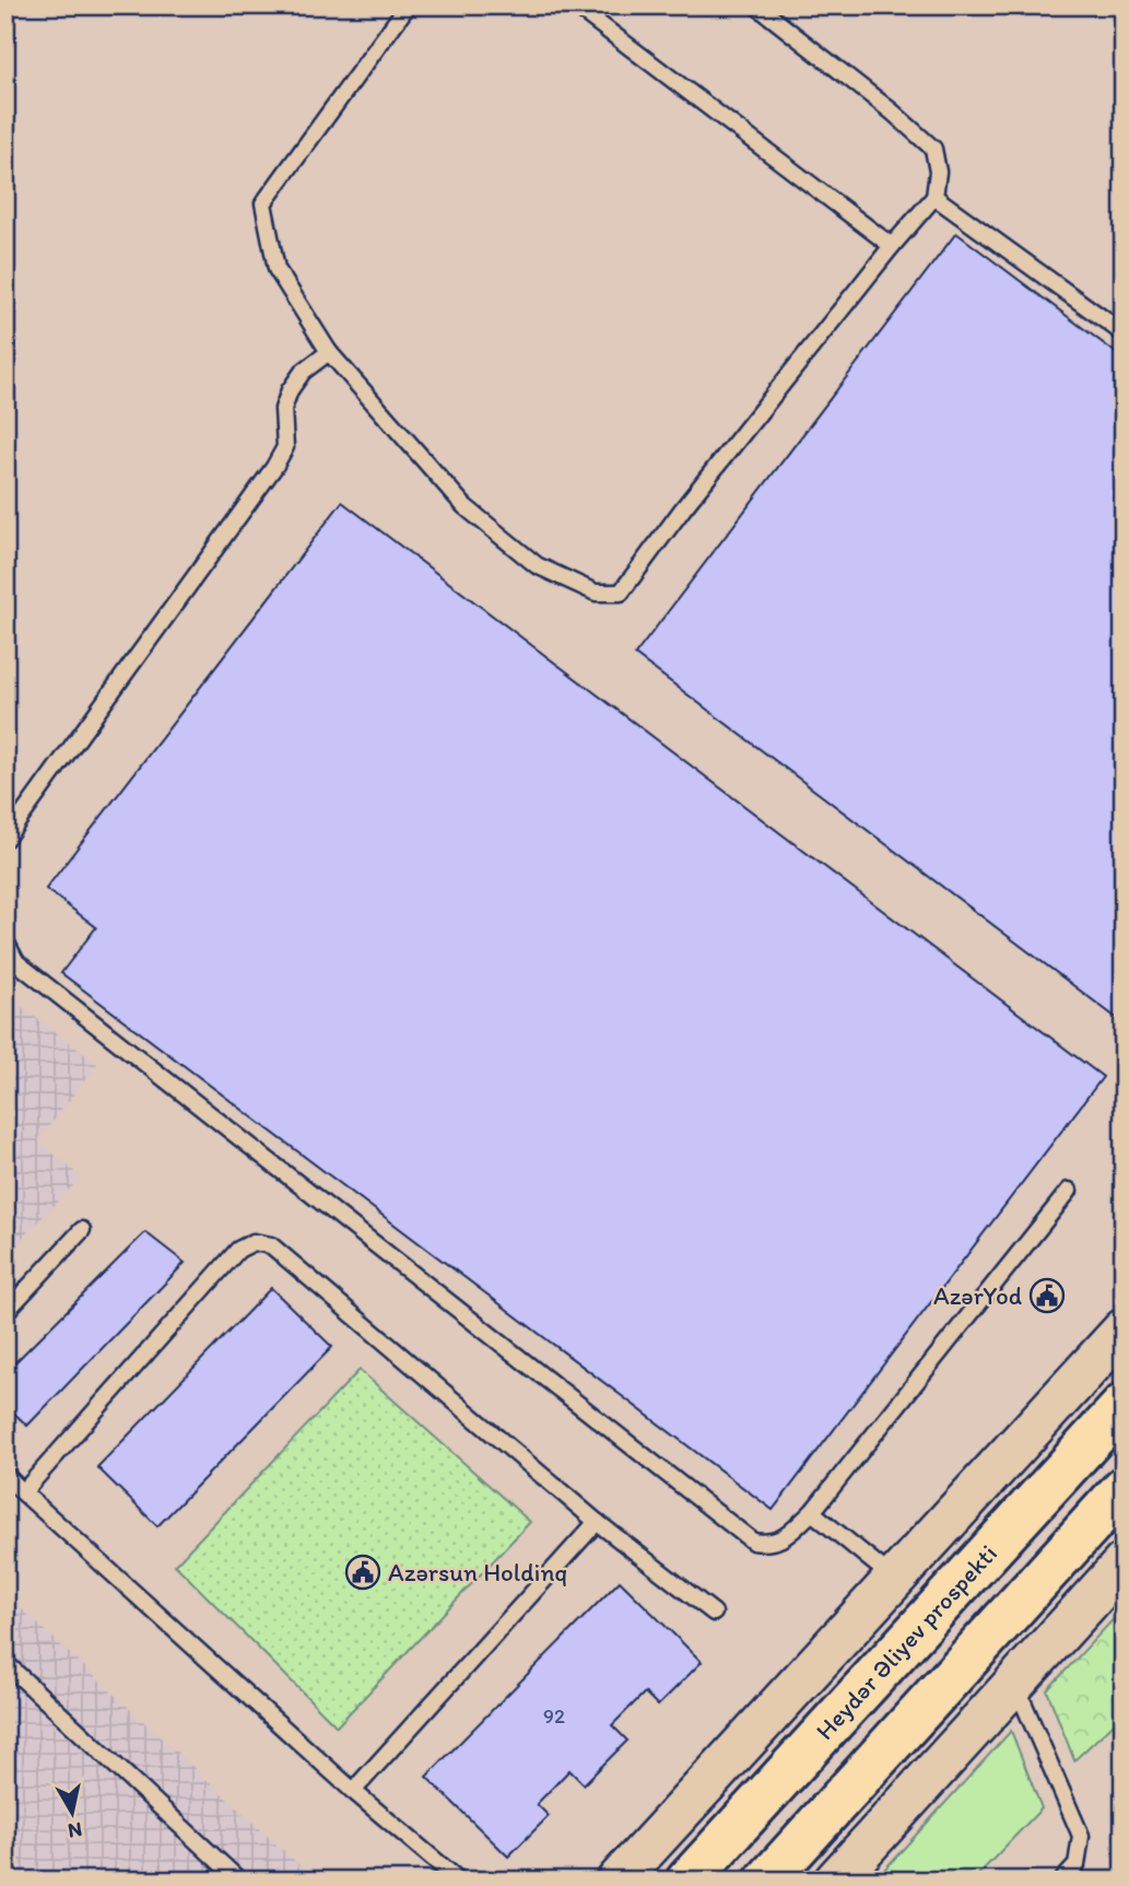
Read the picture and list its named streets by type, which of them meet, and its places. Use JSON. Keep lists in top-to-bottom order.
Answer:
{
  "streets": {
    "highway": ["Heydər Əliyev prospekti"]
  },
  "places": {
    "public building": ["AzərYod", "Azərsun Holdinq"]
  },
  "house_numbers": ["92"],
  "north": "bottom"
}
